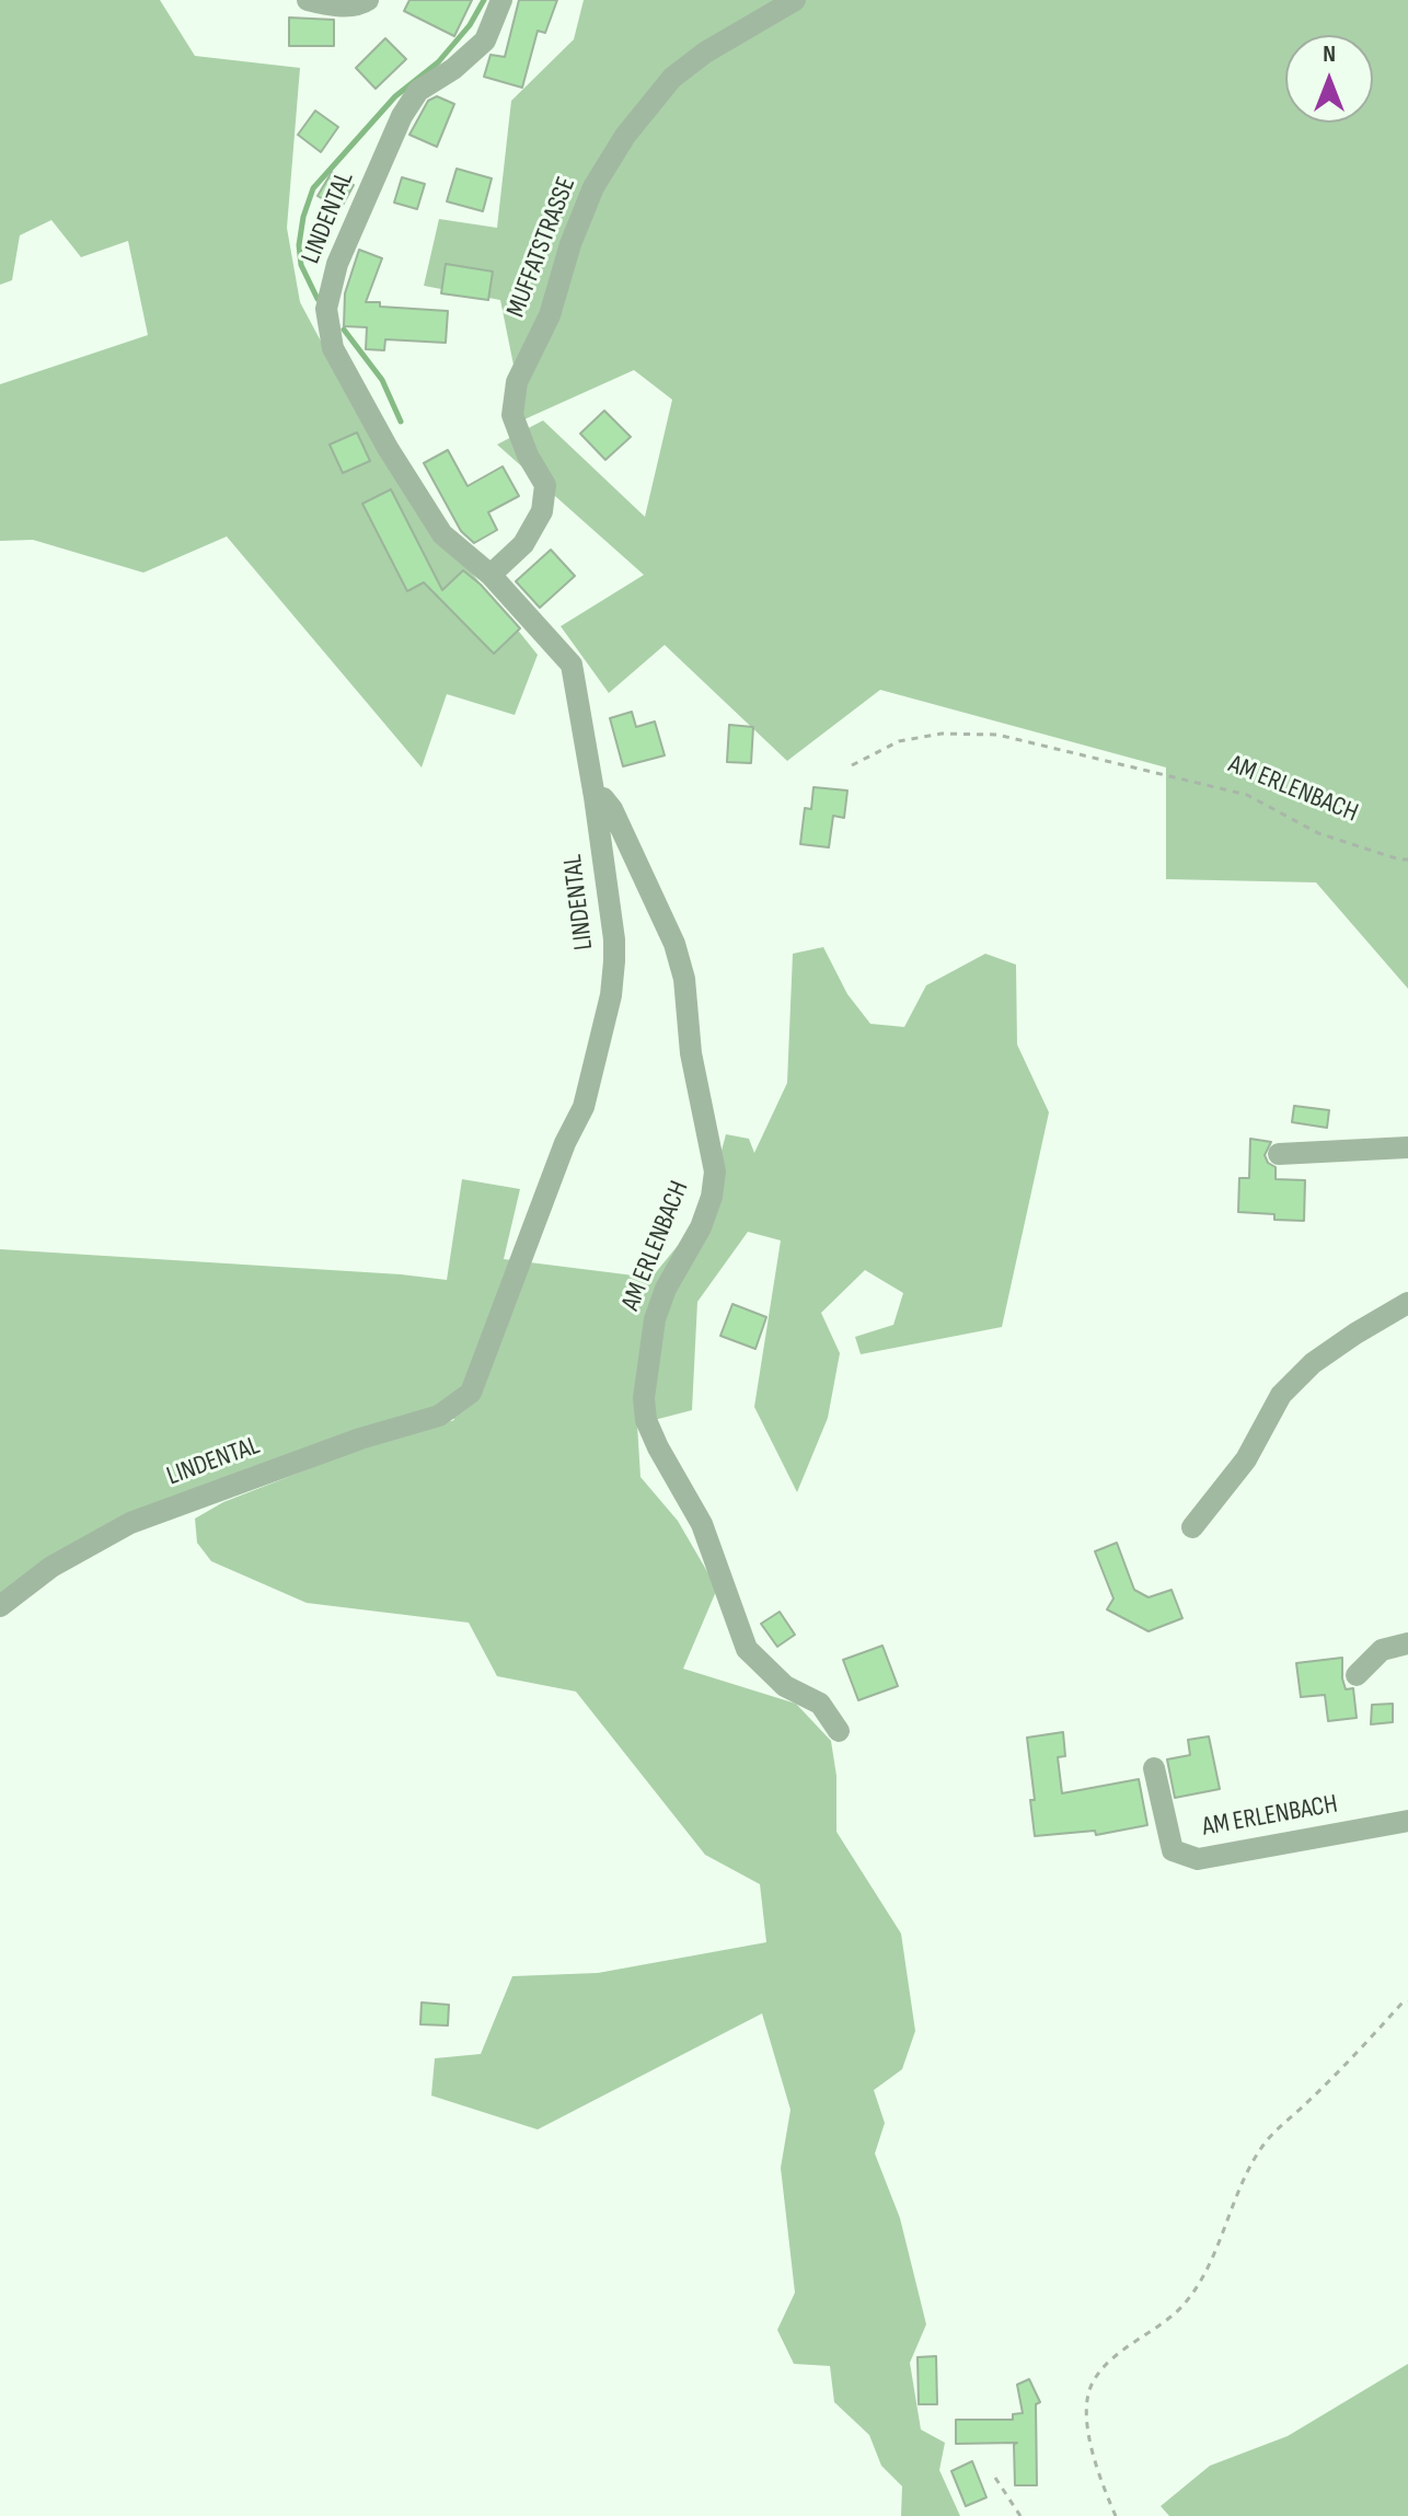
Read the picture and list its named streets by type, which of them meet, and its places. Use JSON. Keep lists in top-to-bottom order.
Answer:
{
  "streets": {
    "street": ["LINDENTAL", "MUFFATSTRASSE", "AM ERLENBACH"]
  },
  "crossings": [
    ["LINDENTAL", "MUFFATSTRASSE"],
    ["LINDENTAL", "AM ERLENBACH"]
  ],
  "north": "top"
}
